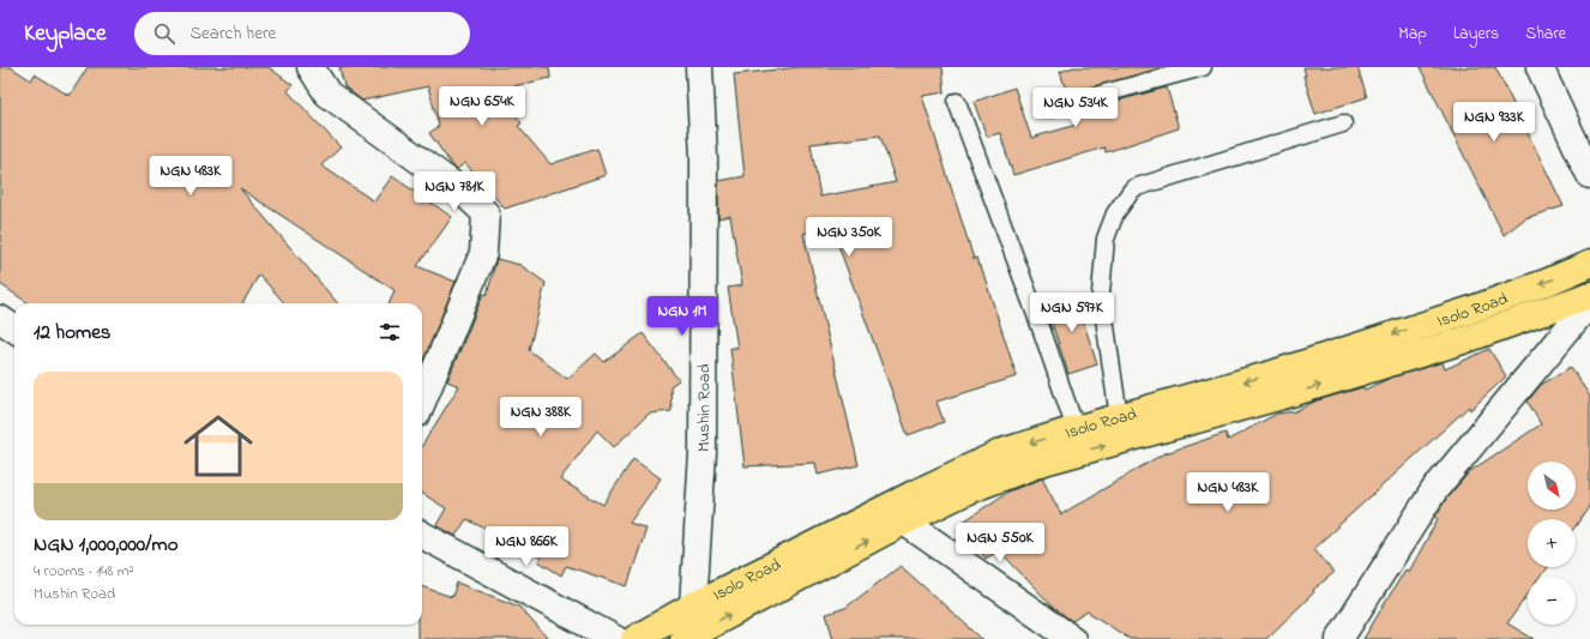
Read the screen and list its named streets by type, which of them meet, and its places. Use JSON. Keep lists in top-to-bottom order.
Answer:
{
  "streets": {
    "main road": ["Isolo Road"],
    "street": ["Mushin Road"]
  },
  "crossings": [
    ["Isolo Road", "Mushin Road"]
  ],
  "north": "bottom right",
  "page": {
    "header": "Keyplace",
    "search": "Search here",
    "nav": ["Map", "Layers", "Share"],
    "price": [
      "NGN 654K",
      "NGN 534K",
      "NGN 933K",
      "NGN 483K",
      "NGN 781K",
      "NGN 350K",
      "NGN 597K",
      "NGN 1M",
      "NGN 388K",
      "NGN 483K",
      "NGN 550K",
      "NGN 866K"
    ],
    "heading": "12 homes",
    "list": [
      {
        "name": "NGN 1,000,000/mo",
        "note": "4 rooms · 148 m² · Mushin Road"
      }
    ],
    "map_buttons": ["+", "−"]
  }
}
